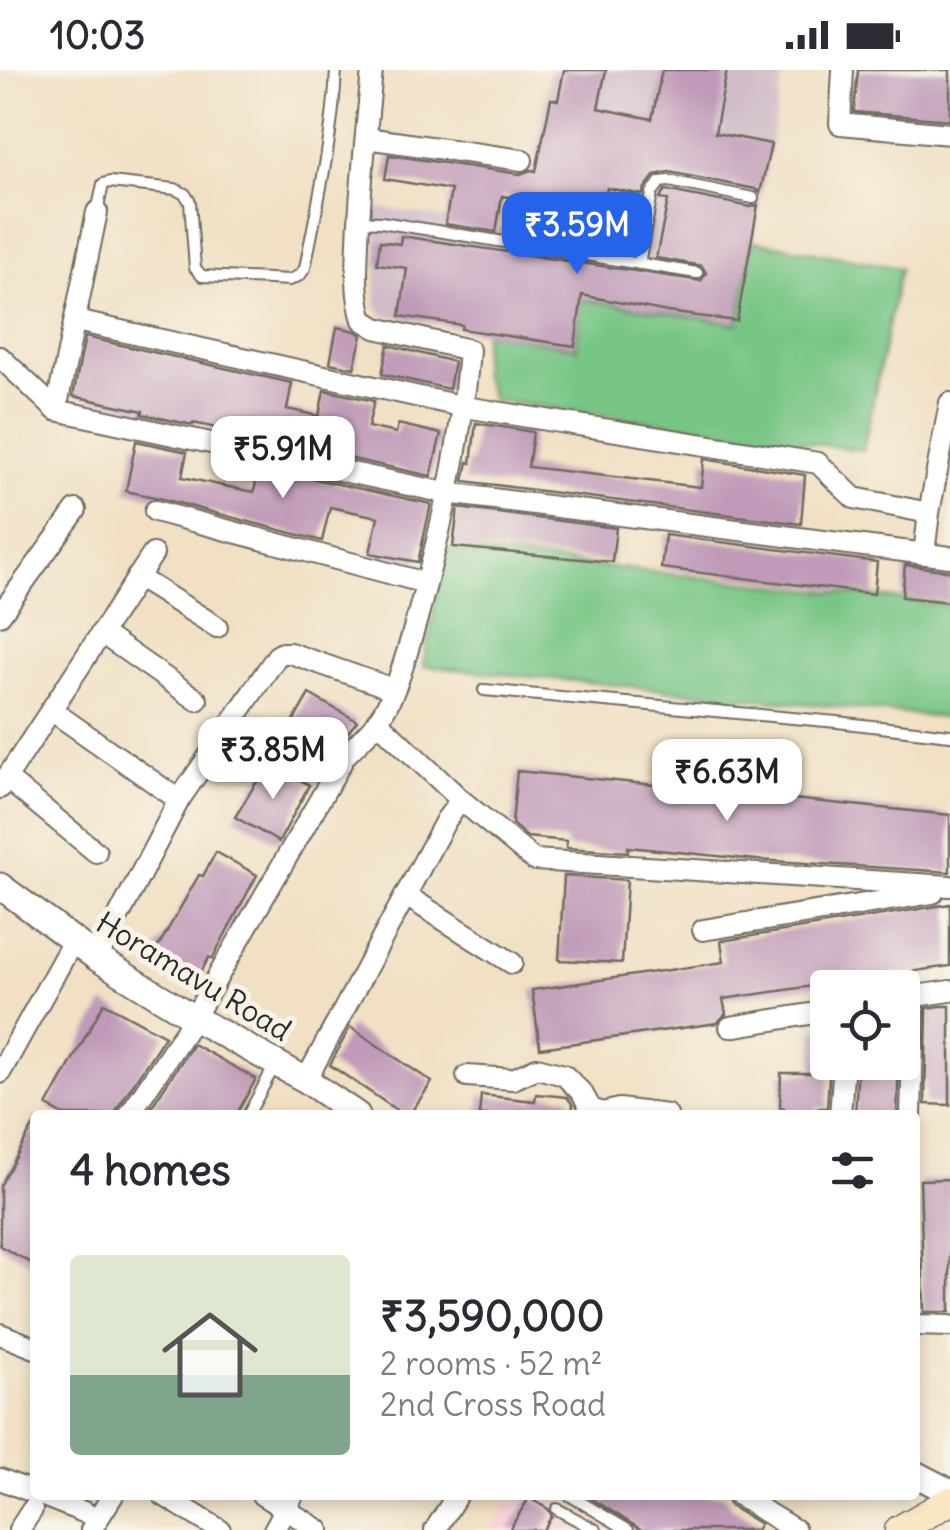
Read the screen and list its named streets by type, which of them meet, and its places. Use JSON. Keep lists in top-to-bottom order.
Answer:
{
  "streets": {
    "street": ["Horamavu Road"]
  },
  "page": {
    "status": "10:03",
    "price": [
      "₹3.59M",
      "₹5.91M",
      "₹3.85M",
      "₹6.63M"
    ],
    "heading": "4 homes",
    "list": [
      {
        "name": "₹3,590,000",
        "note": "2 rooms · 52 m² · 2nd Cross Road"
      }
    ]
  }
}
